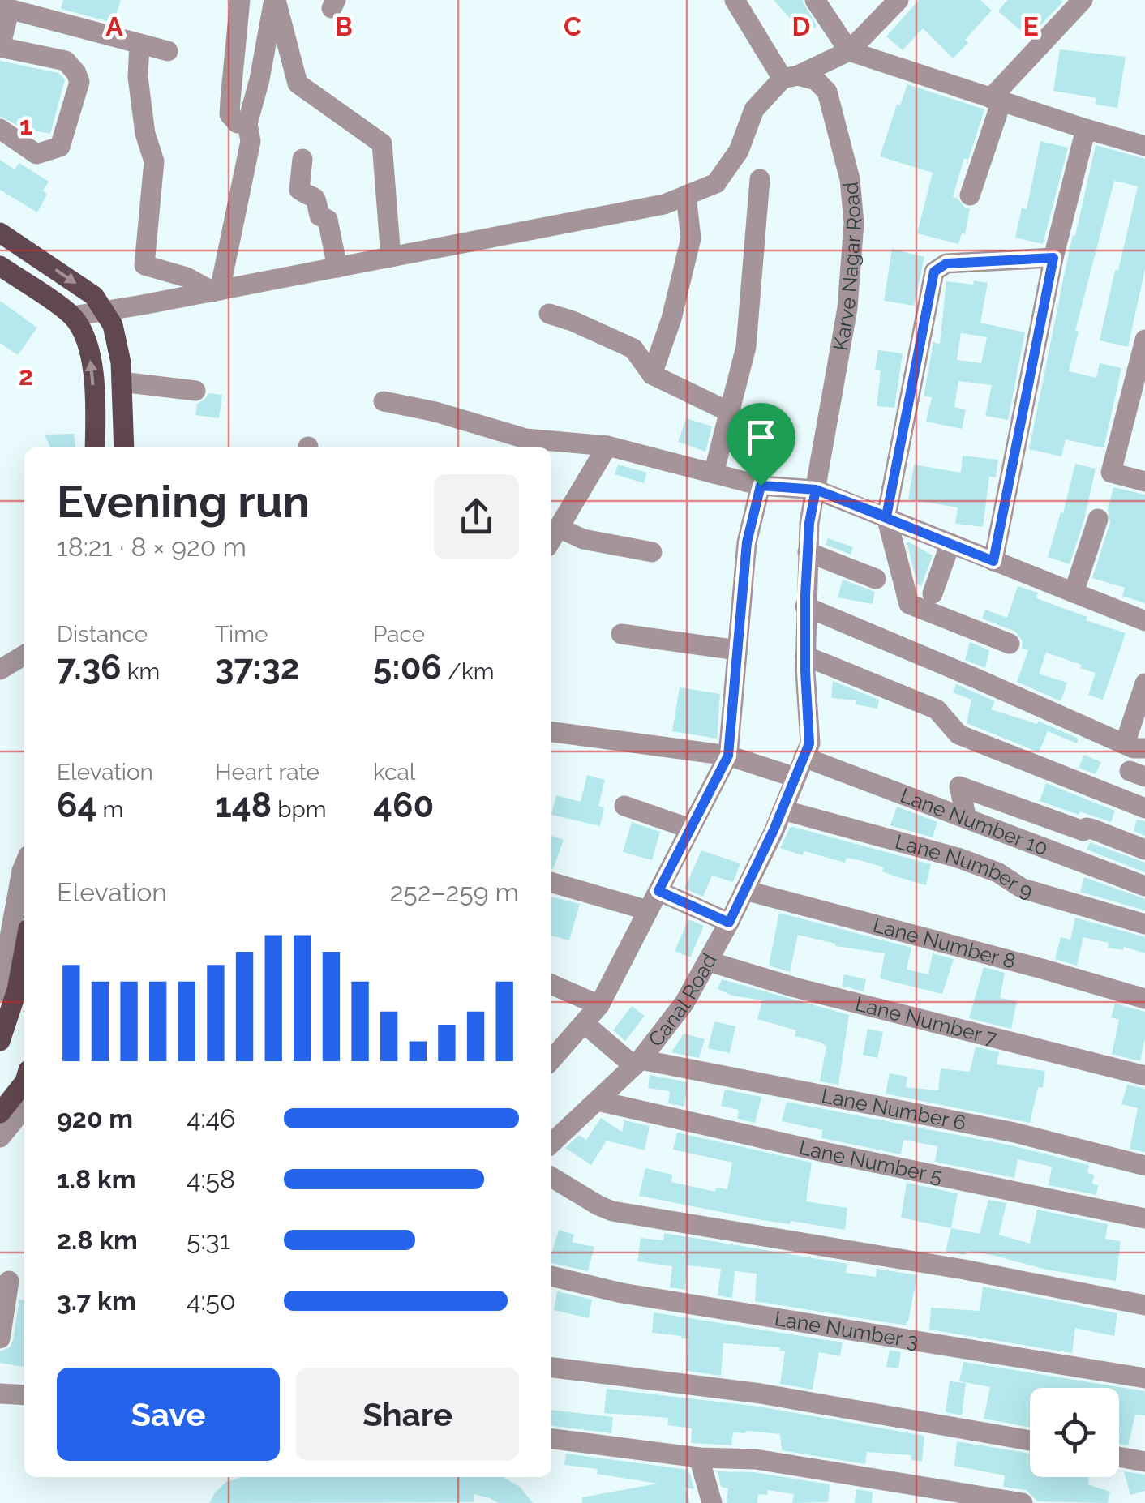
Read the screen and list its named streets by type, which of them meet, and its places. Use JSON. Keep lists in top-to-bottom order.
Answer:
{
  "streets": {
    "street": [
      "Karve Nagar Road",
      "Lane Number 10",
      "Lane Number 9",
      "Lane Number 8",
      "Canal Road",
      "Lane Number 7",
      "Lane Number 6",
      "Lane Number 5",
      "Lane Number 3"
    ]
  },
  "crossings": [
    ["Karve Nagar Road", "Canal Road"],
    ["Lane Number 10", "Canal Road"],
    ["Lane Number 9", "Canal Road"],
    ["Lane Number 8", "Canal Road"],
    ["Canal Road", "Lane Number 7"],
    ["Canal Road", "Lane Number 6"],
    ["Canal Road", "Lane Number 5"]
  ],
  "page": {
    "heading": ["Evening run", "18:21 · 8 × 920 m"],
    "stats": [
      ["Distance", "7.36 km"],
      ["Time", "37:32"],
      ["Pace", "5:06 /km"],
      ["Elevation", "64 m"],
      ["Heart rate", "148 bpm"],
      ["kcal", "460"]
    ],
    "chart": ["Elevation", "252–259 m"],
    "list": [
      {
        "name": "920 m",
        "note": "4:46"
      },
      {
        "name": "1.8 km",
        "note": "4:58"
      },
      {
        "name": "2.8 km",
        "note": "5:31"
      },
      {
        "name": "3.7 km",
        "note": "4:50"
      }
    ],
    "buttons": ["Save", "Share"]
  },
  "grid": {
    "columns": [
      "A",
      "B",
      "C",
      "D",
      "E"
    ],
    "rows": ["1", "2"]
  }
}
